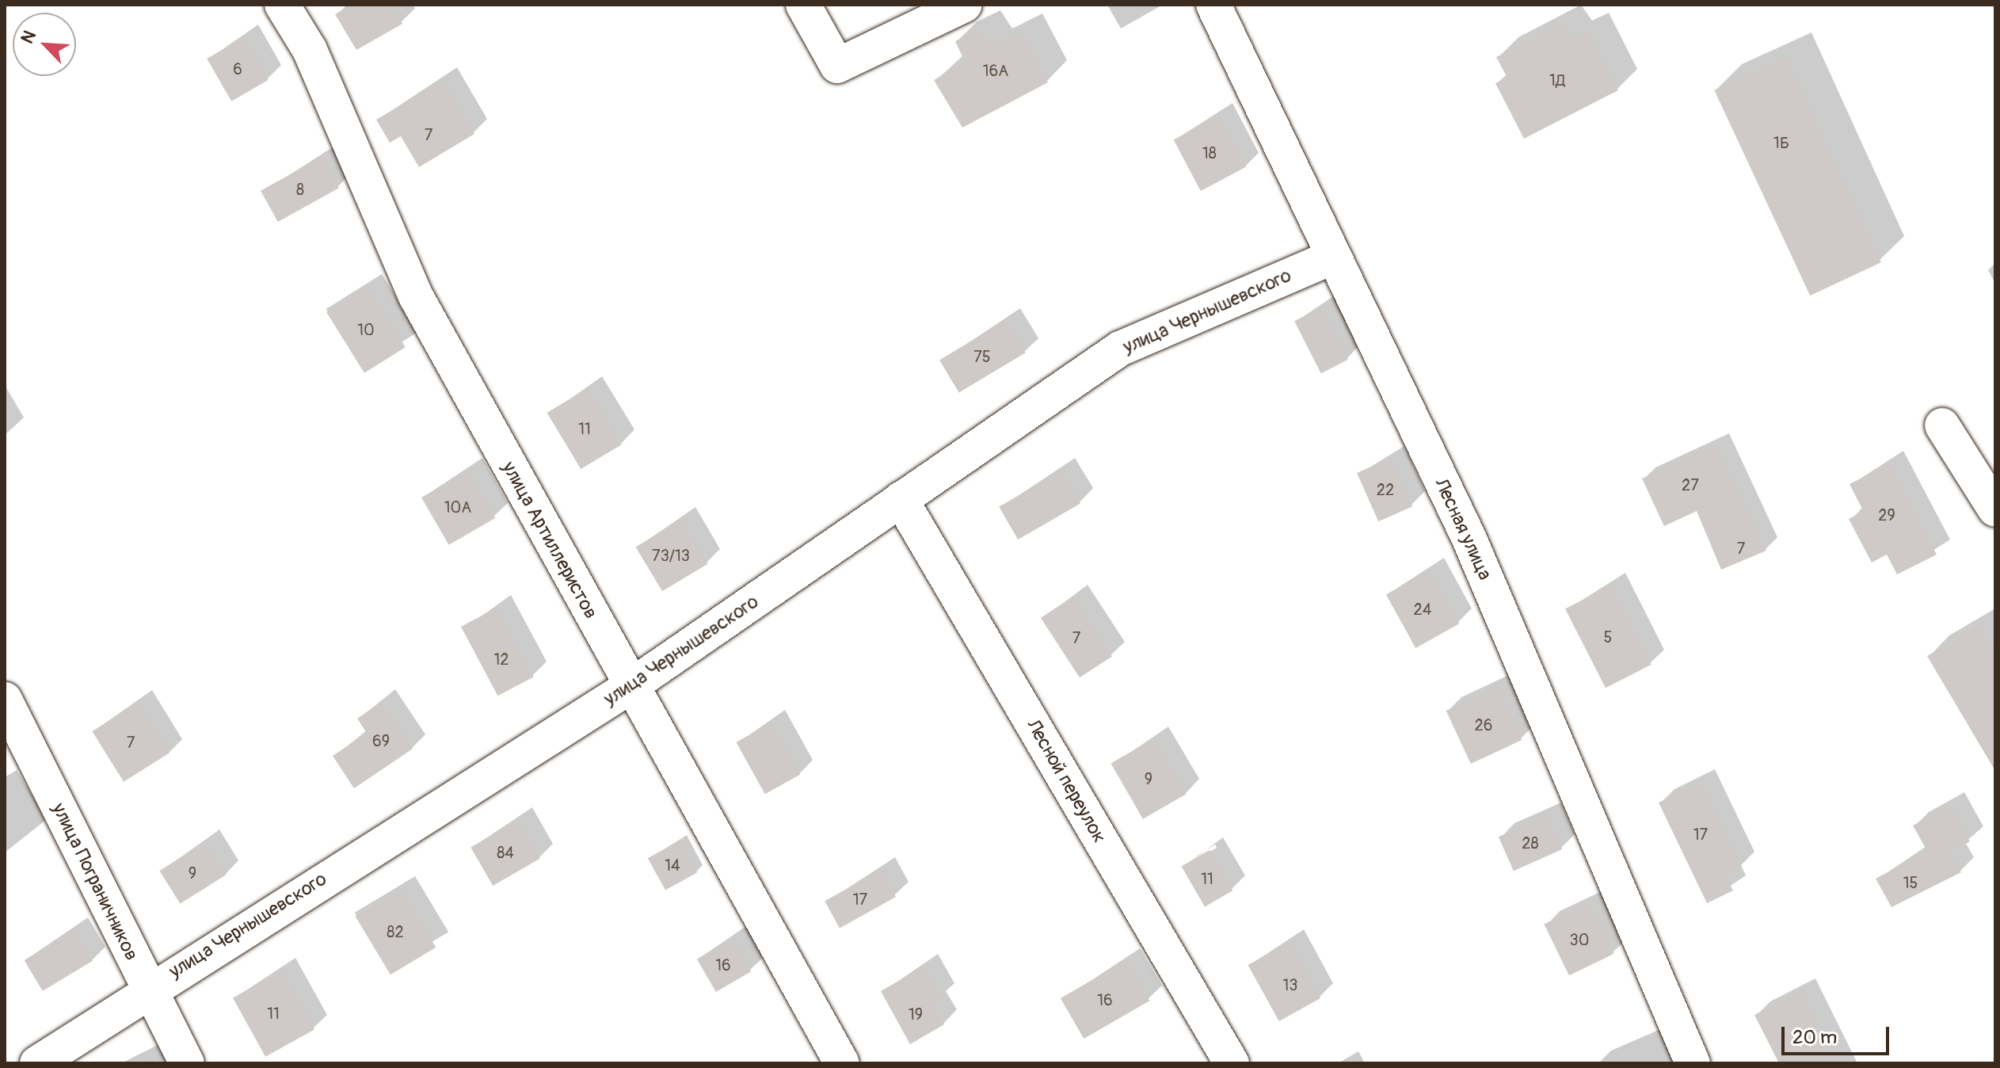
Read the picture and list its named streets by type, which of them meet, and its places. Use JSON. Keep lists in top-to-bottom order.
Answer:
{
  "streets": {
    "street": [
      "улица Чернышевского",
      "Лесная улица",
      "улица Артиллеристов",
      "Лесной переулок",
      "улица Пограничников"
    ]
  },
  "crossings": [
    ["улица Чернышевского", "Лесная улица"],
    ["улица Чернышевского", "улица Артиллеристов"],
    ["улица Чернышевского", "Лесной переулок"],
    ["улица Чернышевского", "улица Пограничников"]
  ],
  "house_numbers": [
    "6",
    "16А",
    "1Д",
    "7",
    "1Б",
    "18",
    "8",
    "10",
    "75",
    "11",
    "27",
    "22",
    "10А",
    "29",
    "7",
    "73/13",
    "24",
    "5",
    "7",
    "12",
    "26",
    "69",
    "7",
    "9",
    "17",
    "28",
    "84",
    "14",
    "9",
    "11",
    "15",
    "17",
    "82",
    "30",
    "16",
    "13",
    "16",
    "11",
    "19"
  ],
  "scale_bar": "20 m",
  "north": "top left"
}
